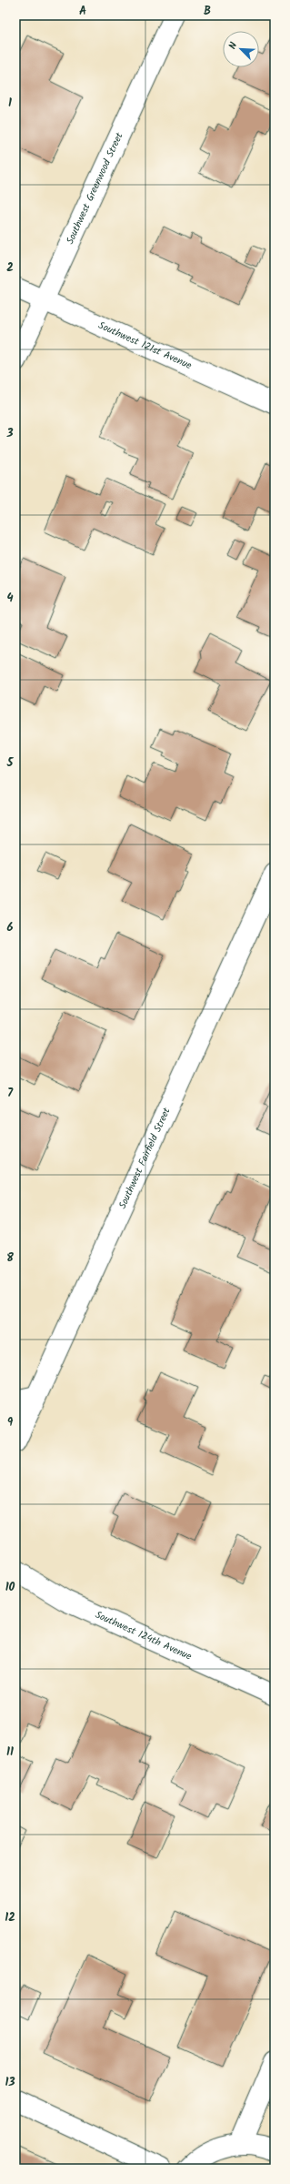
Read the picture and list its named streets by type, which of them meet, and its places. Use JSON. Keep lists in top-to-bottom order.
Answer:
{
  "streets": {
    "street": [
      "Southwest Greenwood Street",
      "Southwest 121st Avenue",
      "Southwest Fairfield Street",
      "Southwest 124th Avenue"
    ]
  },
  "crossings": [
    ["Southwest Greenwood Street", "Southwest 121st Avenue"]
  ],
  "north": "top left",
  "grid": {
    "columns": ["A", "B"],
    "rows": [
      "1",
      "2",
      "3",
      "4",
      "5",
      "6",
      "7",
      "8",
      "9",
      "10",
      "11",
      "12",
      "13"
    ]
  }
}
